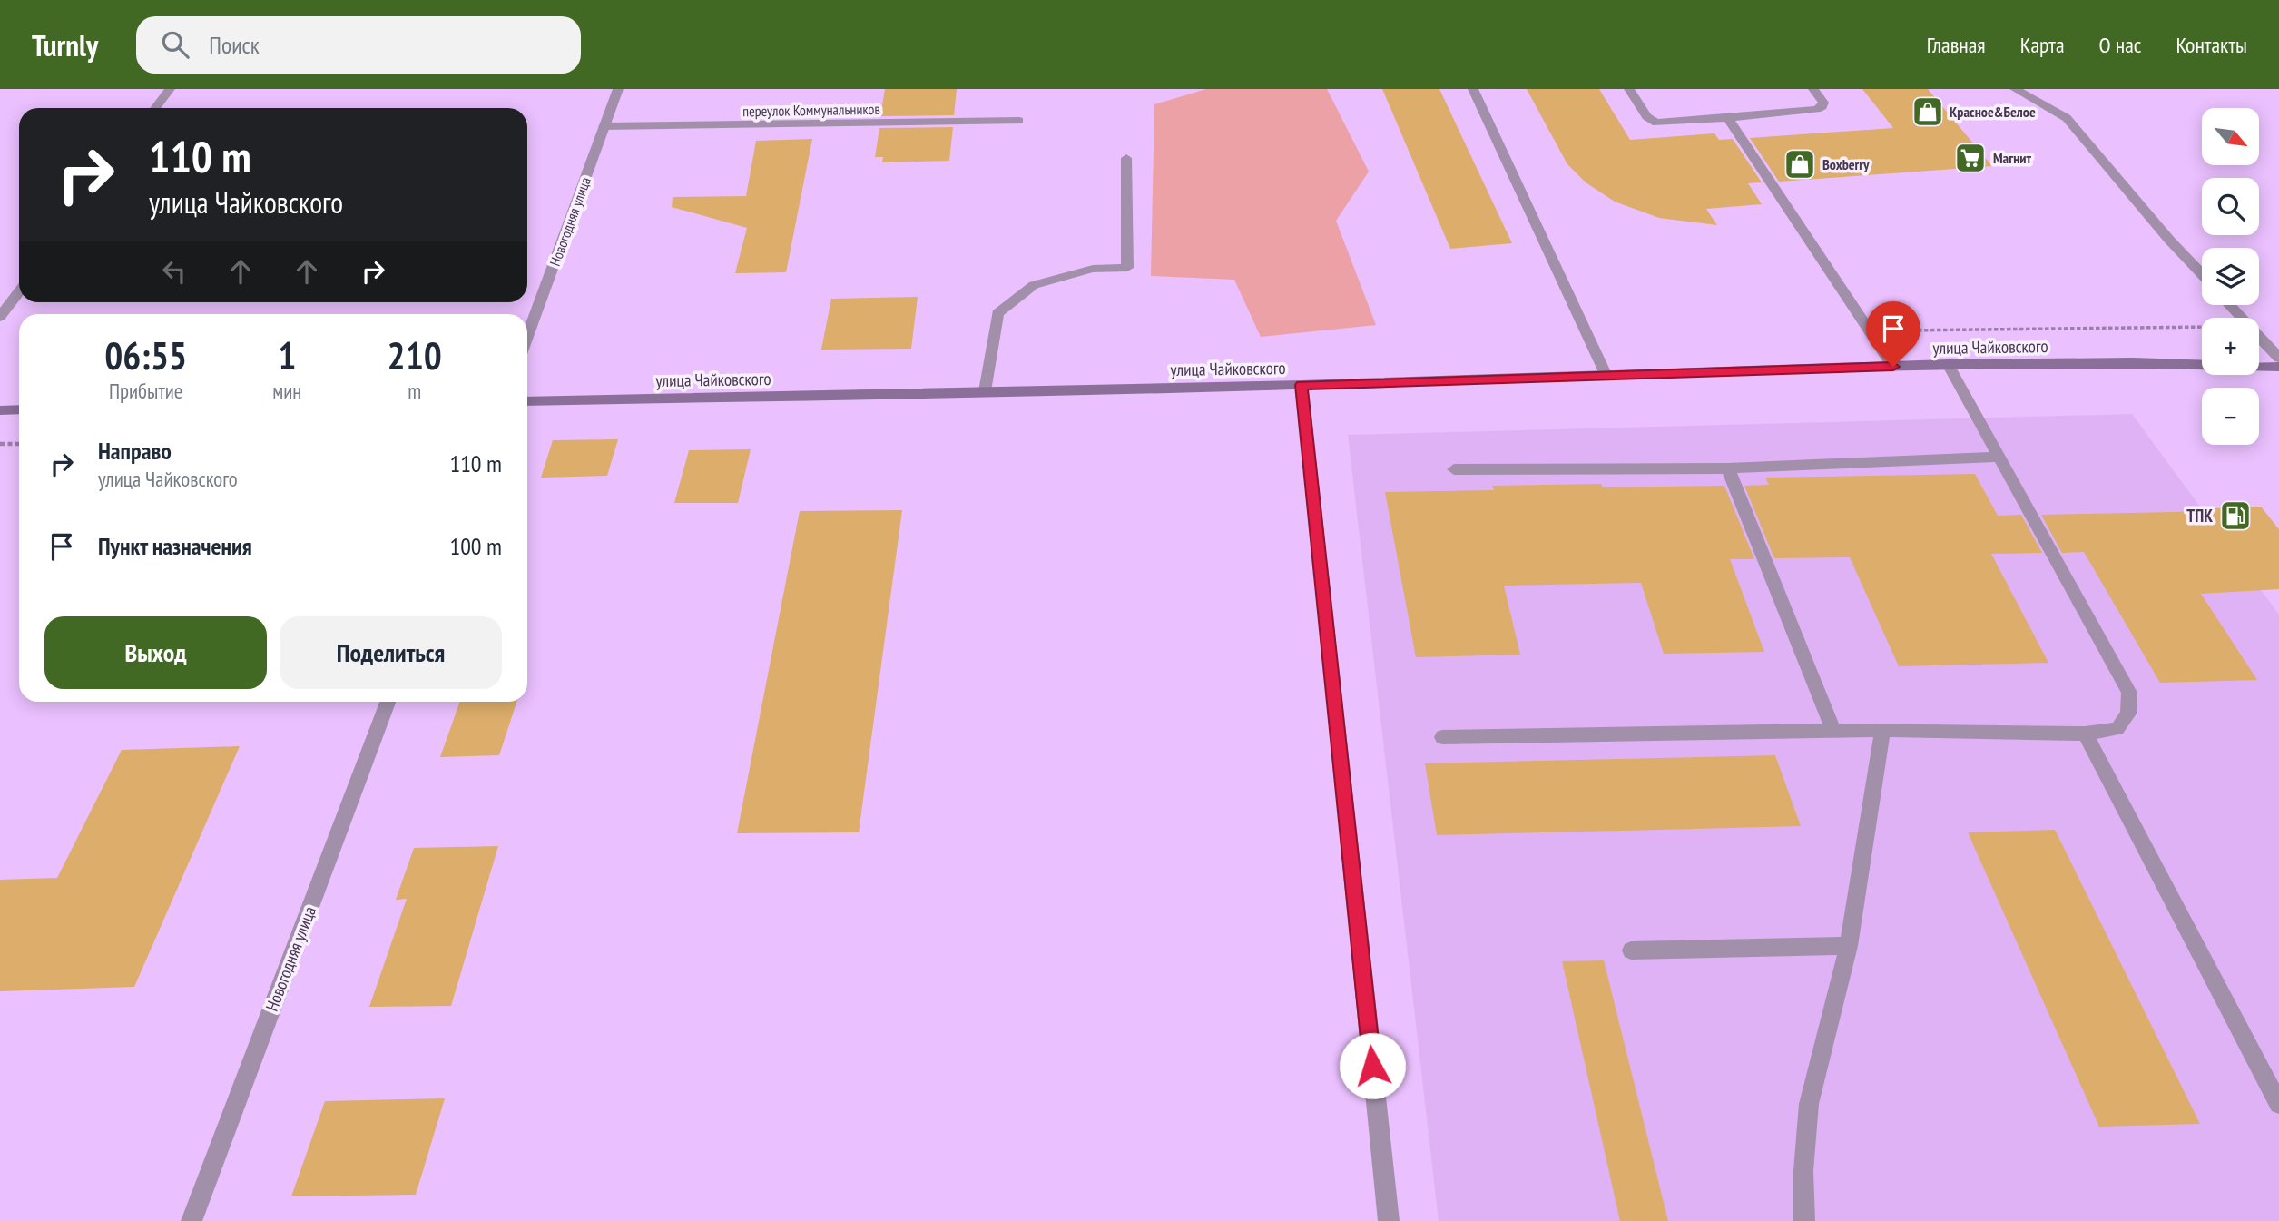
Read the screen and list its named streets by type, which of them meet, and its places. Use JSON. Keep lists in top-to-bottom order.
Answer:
{
  "streets": {
    "street": ["переулок Коммунальников", "Новогодняя улица", "улица Чайковского"]
  },
  "crossings": [
    ["переулок Коммунальников", "Новогодняя улица"]
  ],
  "places": {
    "shop": ["Красное&Белое", "Boxberry"],
    "supermarket": ["Магнит"],
    "fuel station": ["ТПК"]
  },
  "north": "bottom right",
  "page": {
    "header": "Turnly",
    "search": "Поиск",
    "nav": [
      "Главная",
      "Карта",
      "О нас",
      "Контакты"
    ],
    "map_buttons": ["+", "−"],
    "turn": ["110 m", "улица Чайковского"],
    "eta": [
      "06:55",
      "Прибытие",
      "1",
      "мин",
      "210",
      "m"
    ],
    "list": [
      {
        "name": "Направо",
        "note": "улица Чайковского",
        "value": "110 m"
      },
      {
        "name": "Пункт назначения",
        "value": "100 m"
      }
    ],
    "buttons": ["Выход", "Поделиться"]
  }
}
